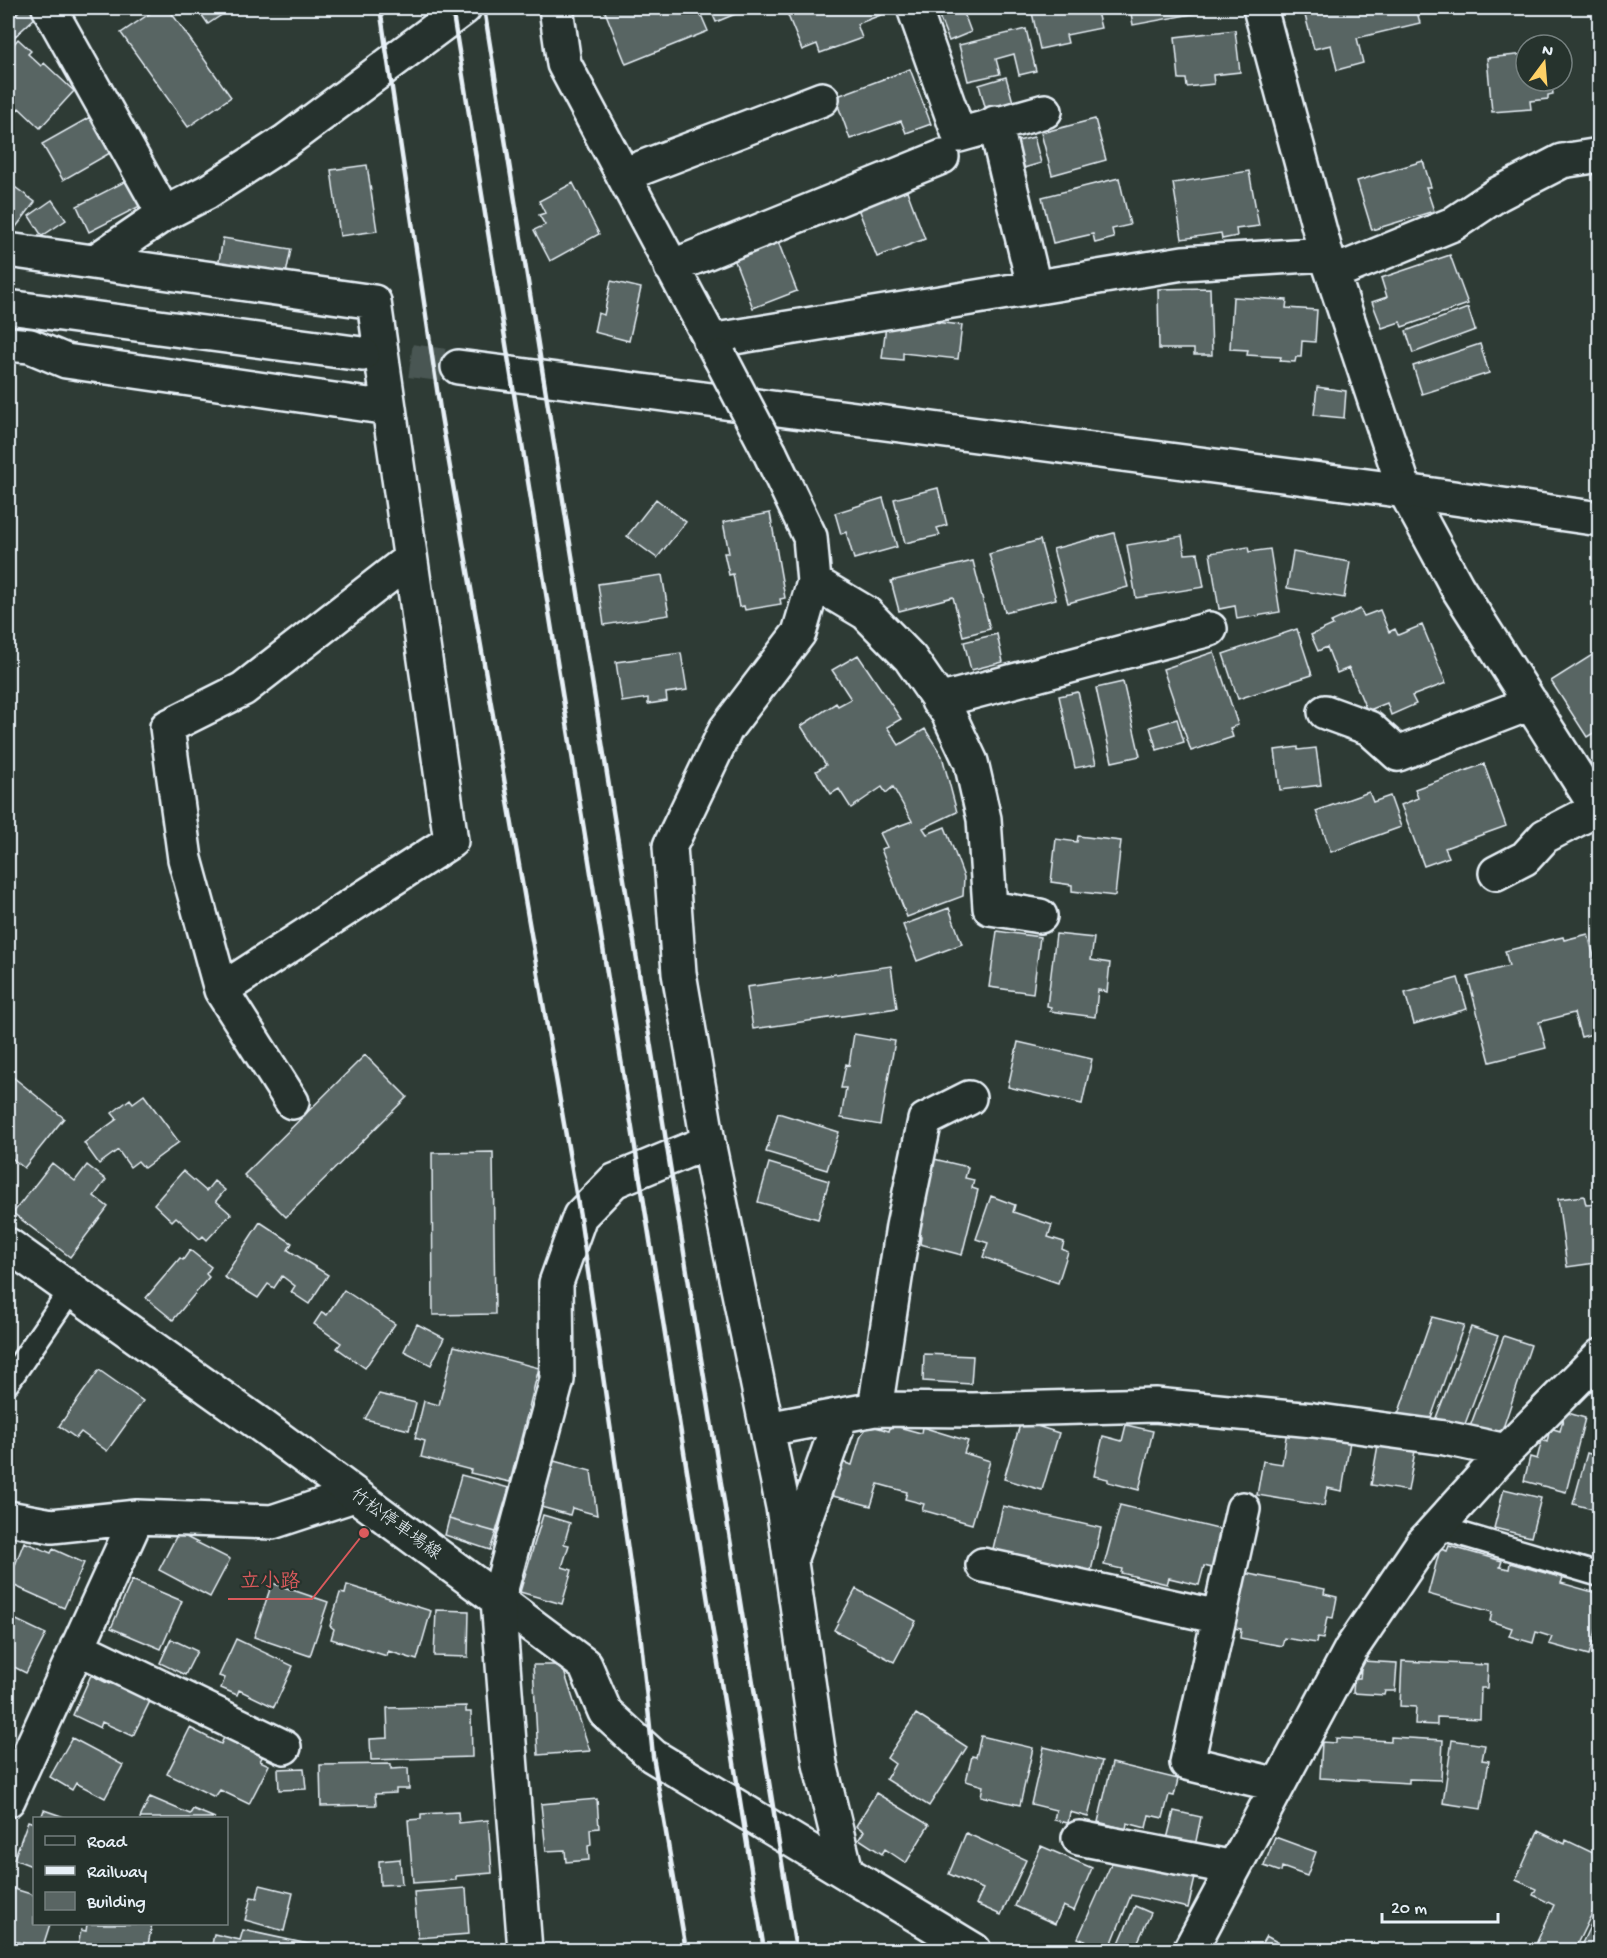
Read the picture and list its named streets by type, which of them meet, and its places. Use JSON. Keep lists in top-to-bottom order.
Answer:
{
  "streets": {
    "street": ["竹松停車場線"]
  },
  "places": ["立小路"],
  "legend": ["Road", "Railway", "Building"],
  "scale_bar": "20 m",
  "north": "top"
}
